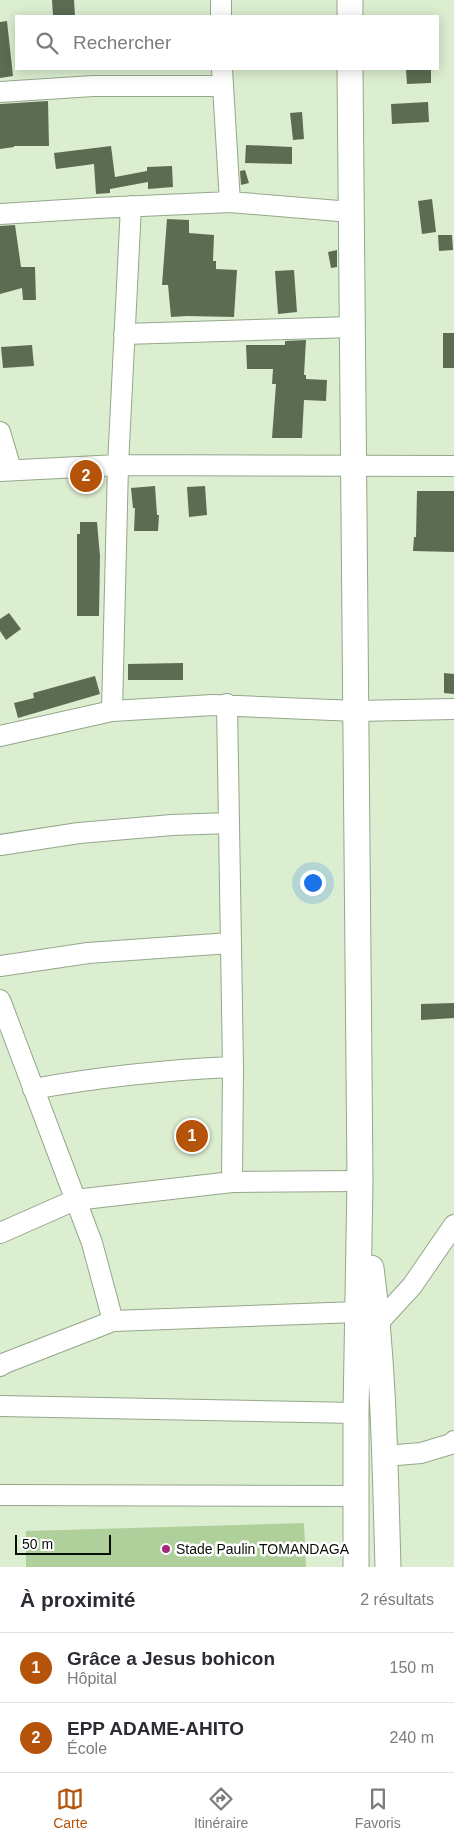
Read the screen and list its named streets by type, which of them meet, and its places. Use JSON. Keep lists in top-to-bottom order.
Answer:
{
  "places": ["Stade Paulin TOMANDAGA"],
  "scale_bar": "50 m",
  "page": {
    "search": "Rechercher",
    "pins": ["2", "1"],
    "scale": "50 m",
    "heading": ["À proximité", "2 résultats"],
    "list": [
      {
        "mark": "1",
        "name": "Grâce a Jesus bohicon",
        "note": "Hôpital",
        "value": "150 m"
      },
      {
        "mark": "2",
        "name": "EPP ADAME-AHITO",
        "note": "École",
        "value": "240 m"
      }
    ],
    "nav": ["Carte", "Itinéraire", "Favoris"]
  }
}
